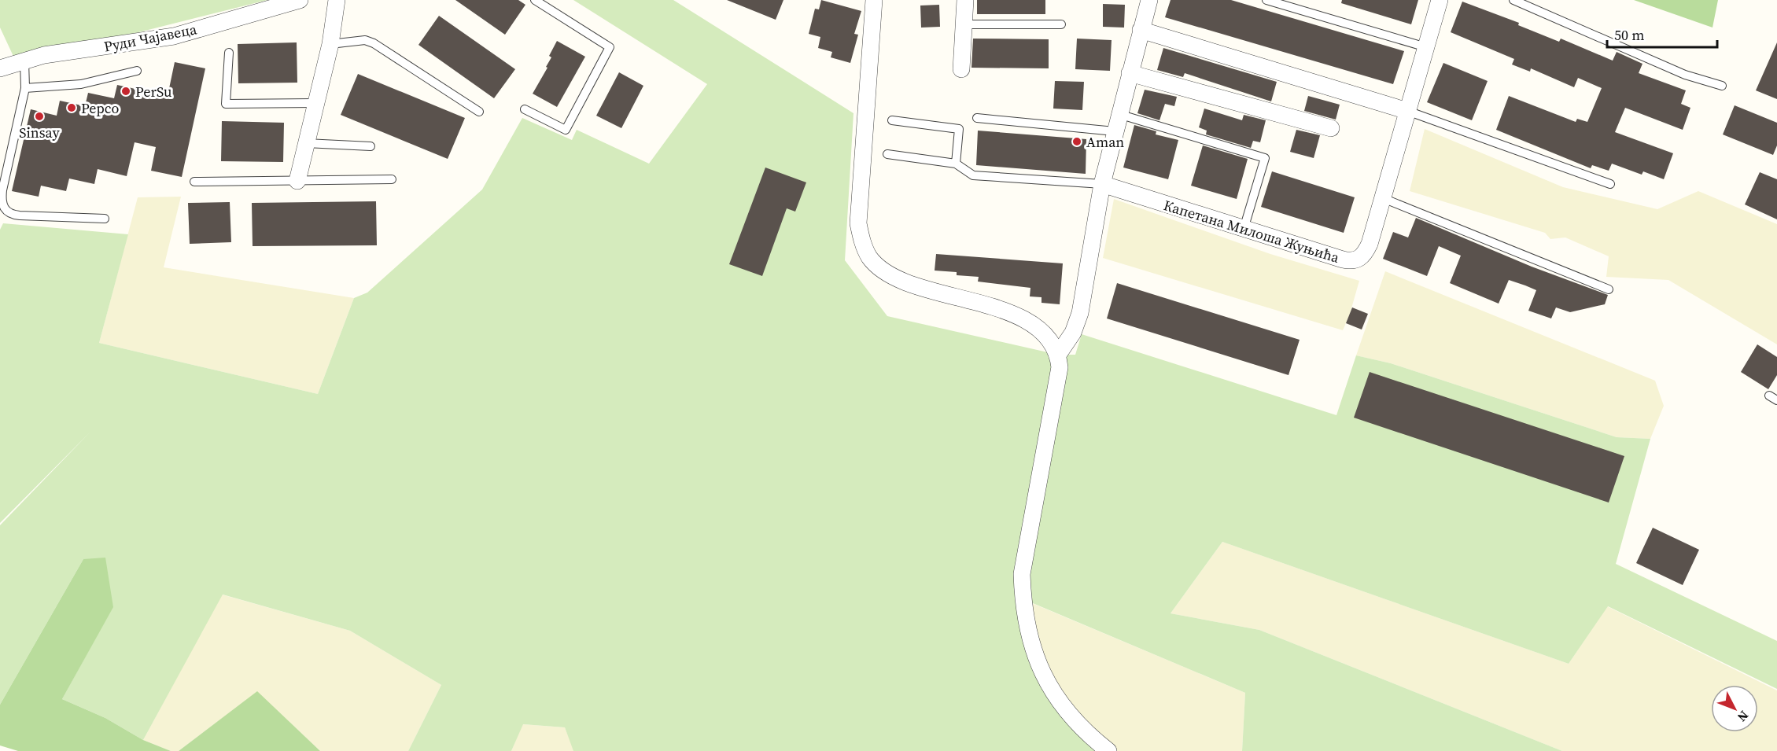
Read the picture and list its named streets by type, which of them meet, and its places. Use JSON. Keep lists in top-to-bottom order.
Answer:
{
  "streets": {
    "street": ["Руди Чајавеца", "Капетана Милоша Жуњића"]
  },
  "places": [
    "PerSu",
    "Pepco",
    "Sinsay",
    "Aman"
  ],
  "scale_bar": "50 m",
  "north": "bottom right"
}
